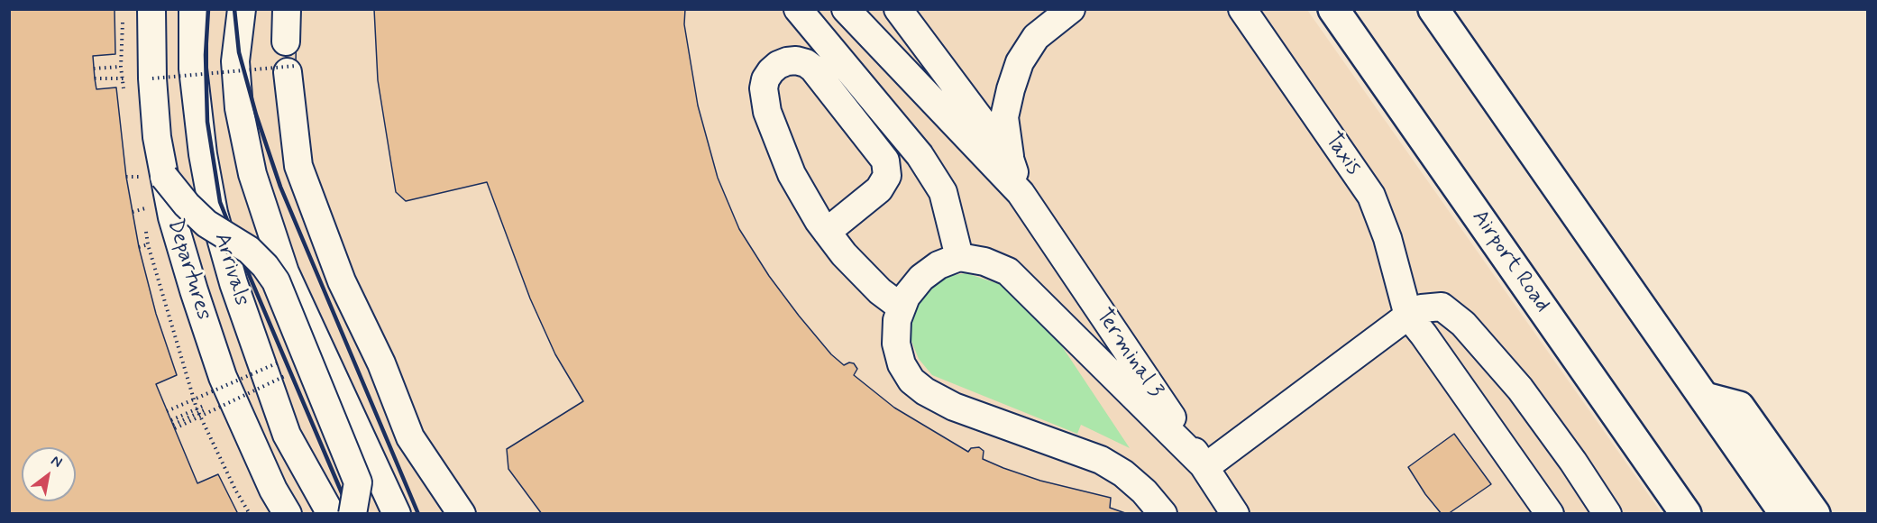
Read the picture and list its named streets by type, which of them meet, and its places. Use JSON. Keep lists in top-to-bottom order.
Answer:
{
  "streets": {
    "main road": ["Airport Road"],
    "street": [
      "Taxis",
      "Departures",
      "Arrivals",
      "Terminal 3"
    ]
  },
  "north": "top right"
}
